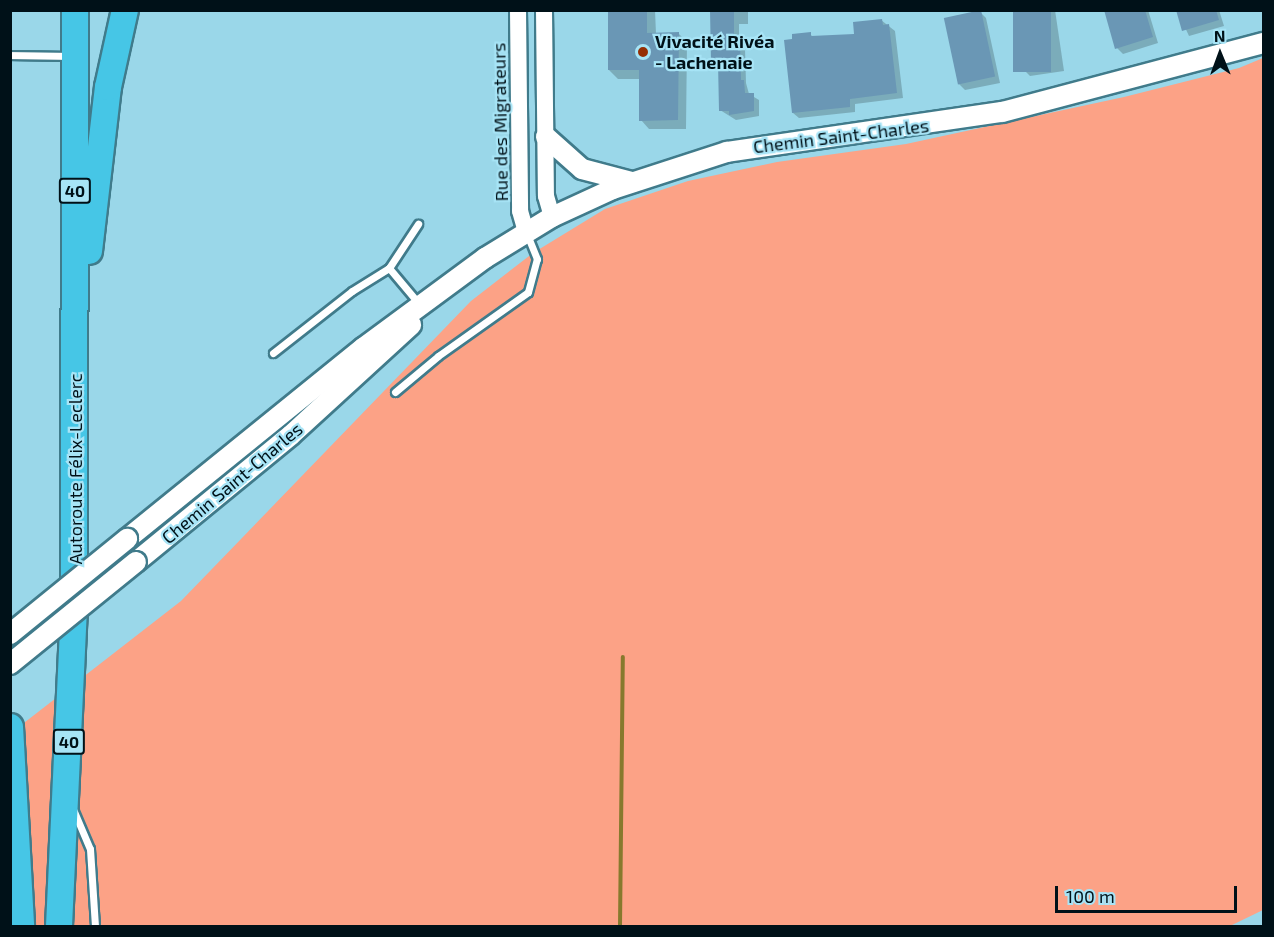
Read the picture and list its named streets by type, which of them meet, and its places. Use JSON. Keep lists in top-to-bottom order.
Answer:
{
  "streets": {
    "highway": ["40", "Autoroute Félix-Leclerc"],
    "main road": ["Chemin Saint-Charles"],
    "street": ["Rue des Migrateurs"]
  },
  "crossings": [
    ["Rue des Migrateurs", "Chemin Saint-Charles"]
  ],
  "places": ["Vivacité Rivéa - Lachenaie"],
  "scale_bar": "100 m",
  "north": "top"
}
